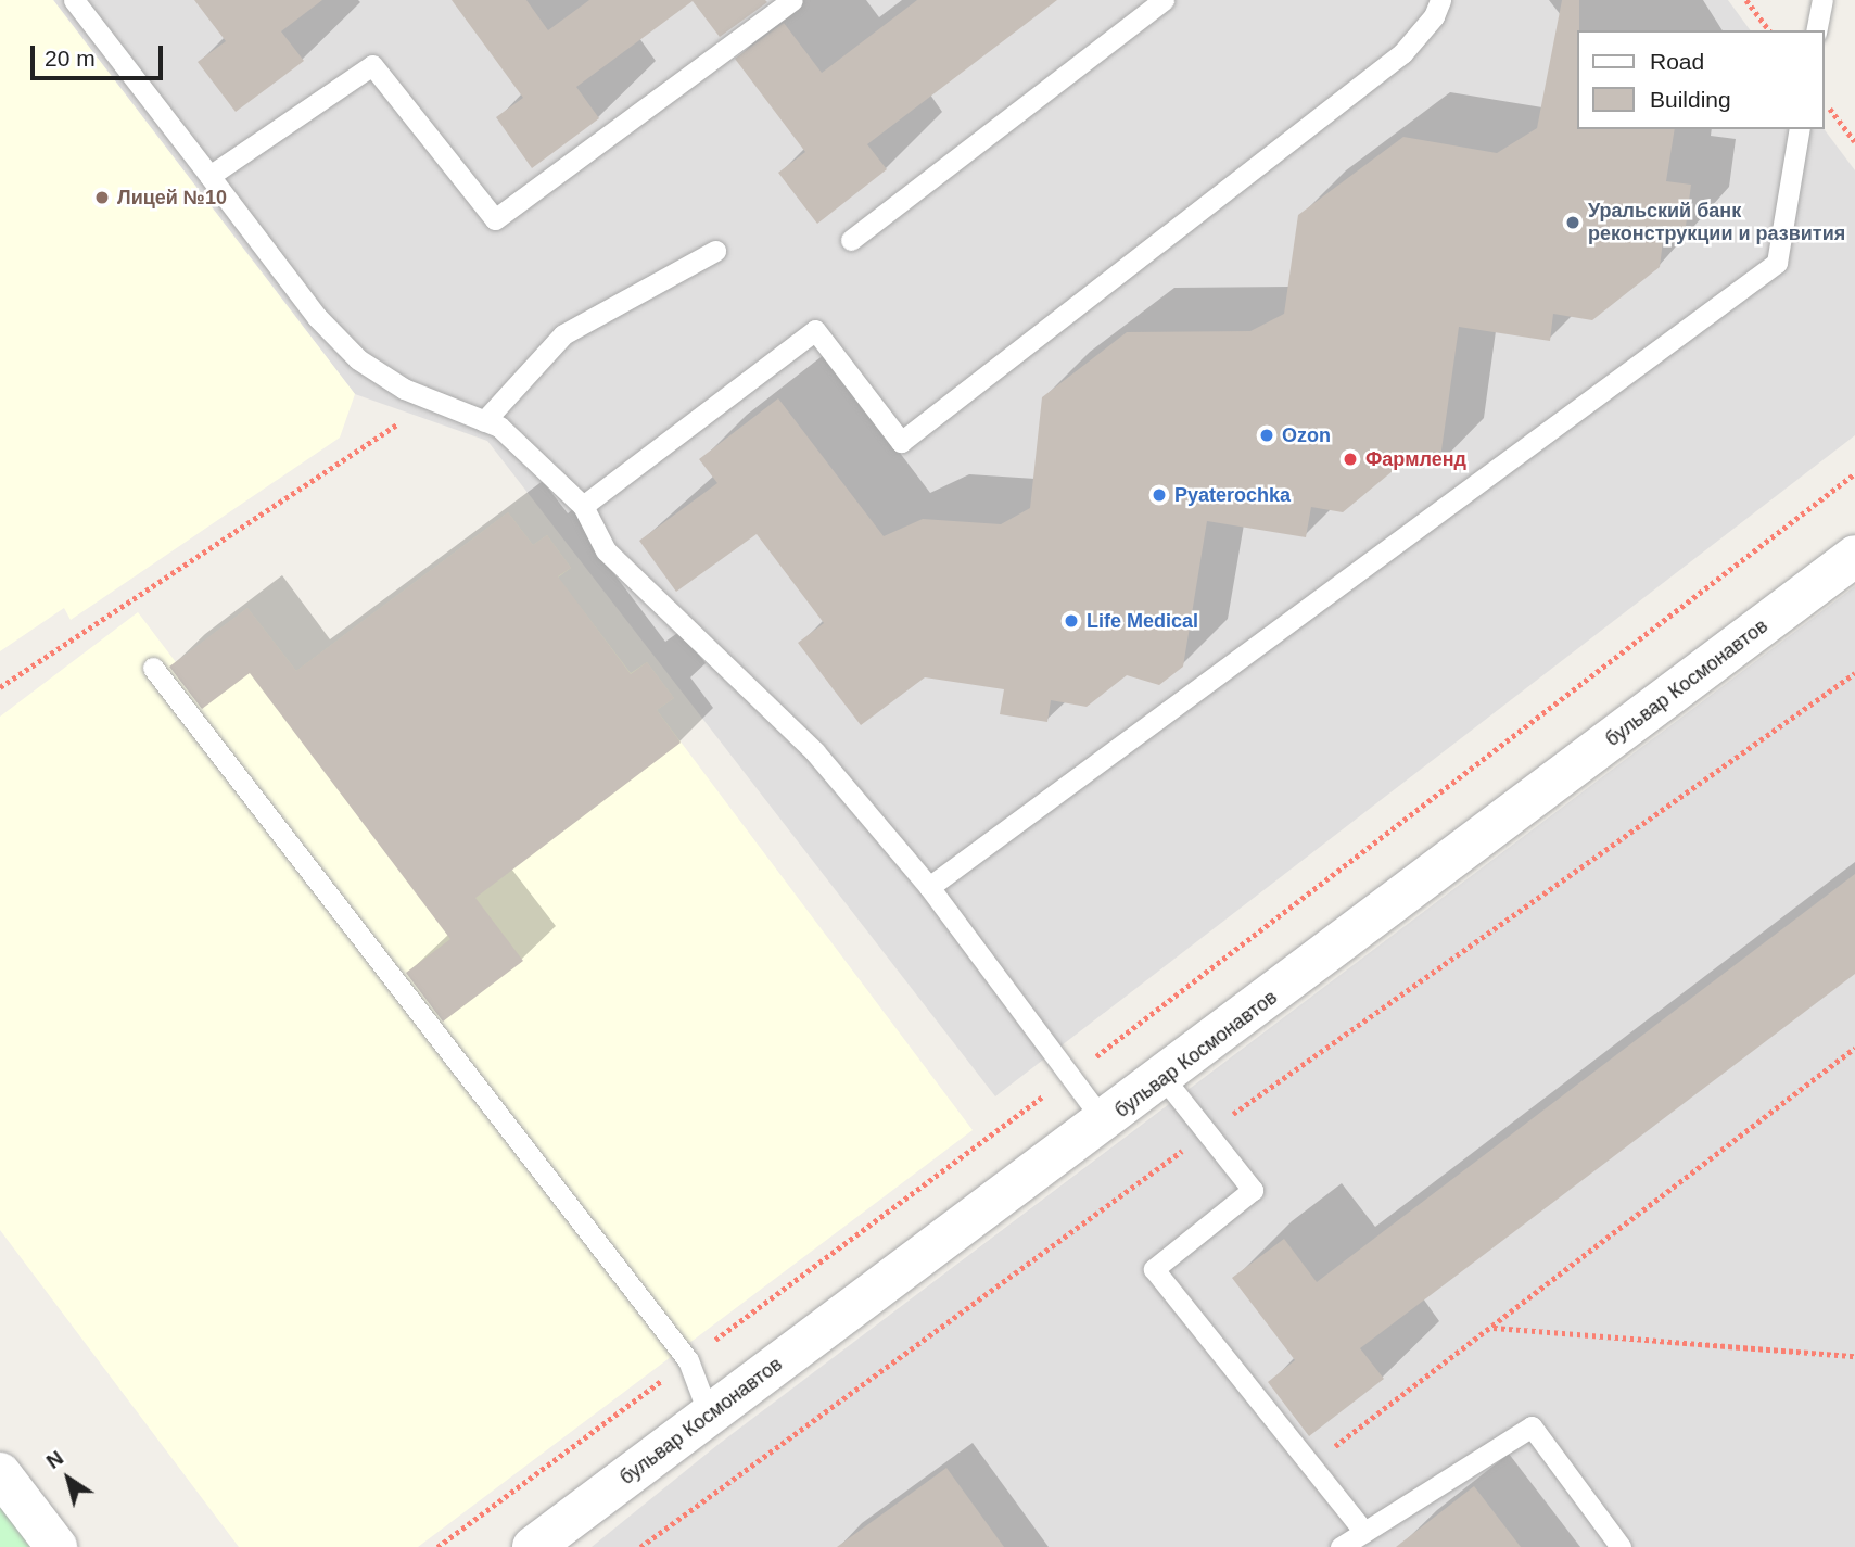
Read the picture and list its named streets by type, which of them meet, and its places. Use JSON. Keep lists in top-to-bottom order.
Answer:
{
  "streets": {
    "street": ["бульвар Космонавтов"]
  },
  "places": [
    "Лицей №10",
    "Уральский банк реконструкции и развития",
    "Ozon",
    "Фармленд",
    "Pyaterochka",
    "Life Medical"
  ],
  "legend": ["Road", "Building"],
  "scale_bar": "20 m",
  "north": "top left"
}
